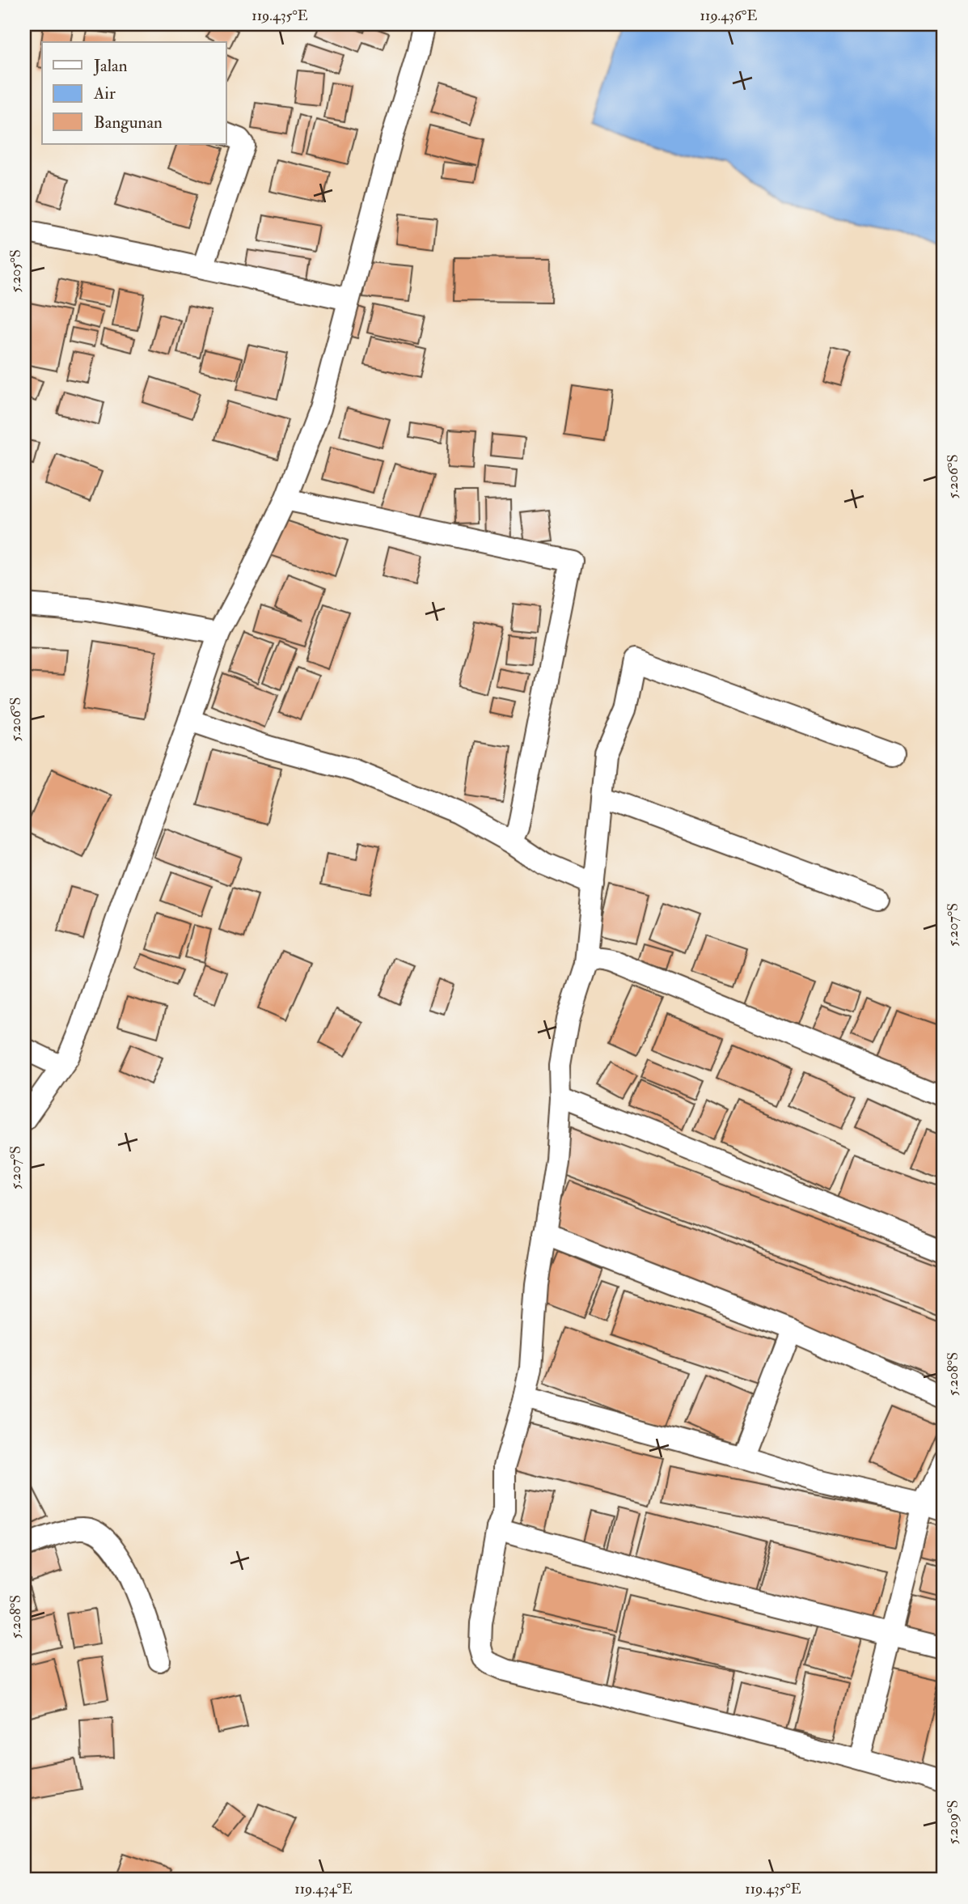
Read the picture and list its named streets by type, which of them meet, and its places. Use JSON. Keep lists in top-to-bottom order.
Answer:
{
  "legend": ["Jalan", "Air", "Bangunan"],
  "coordinates": [
    "119.435°E",
    "119.436°E",
    "5.205°S",
    "5.206°S",
    "5.207°S",
    "5.208°S",
    "5.209°S",
    "119.434°E"
  ]
}
